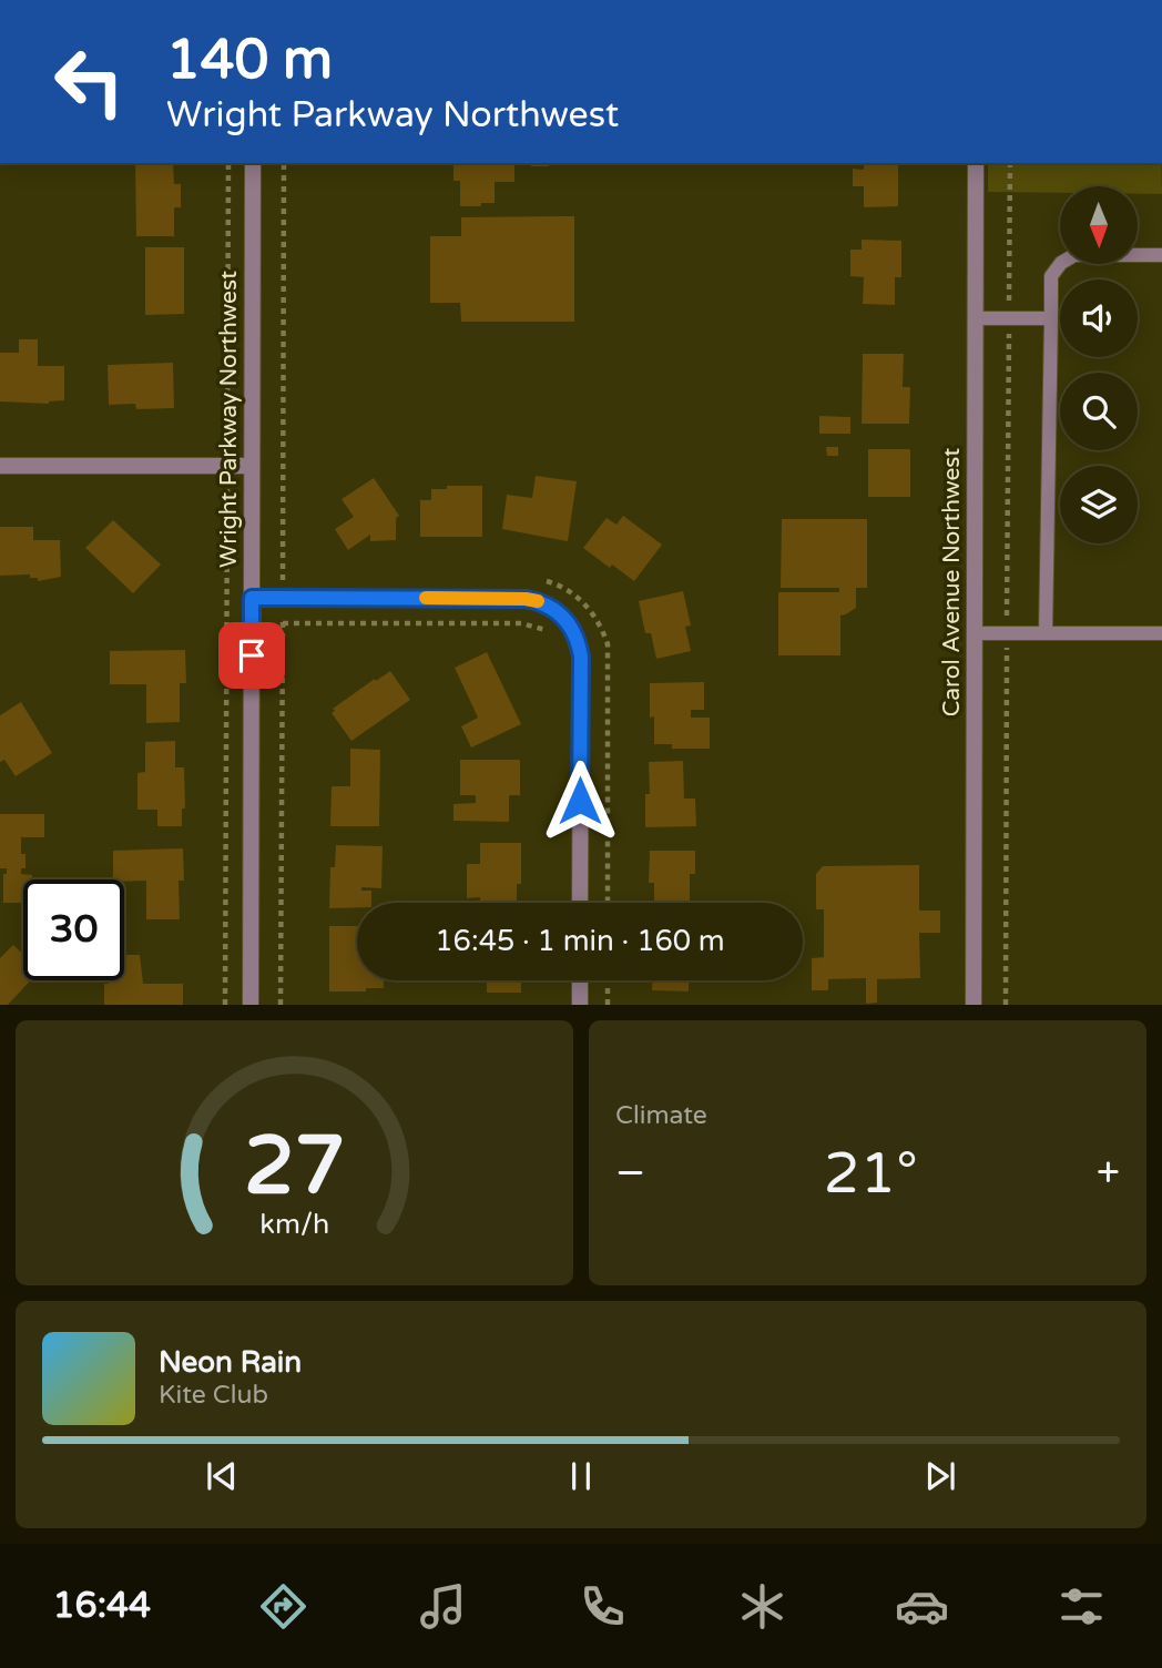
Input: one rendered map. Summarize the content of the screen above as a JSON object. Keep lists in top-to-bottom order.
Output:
{
  "streets": {
    "street": ["Wright Parkway Northwest", "Carol Avenue Northwest"]
  },
  "north": "bottom",
  "page": {
    "turn": ["140 m", "Wright Parkway Northwest"],
    "limit": "30",
    "trip": "16:45 · 1 min · 160 m",
    "tile": "Climate",
    "heat": ["−", "21°", "+"],
    "song": ["Neon Rain", "Kite Club"],
    "tabs": "16:44",
    "gauge": ["27", "km/h"]
  }
}
